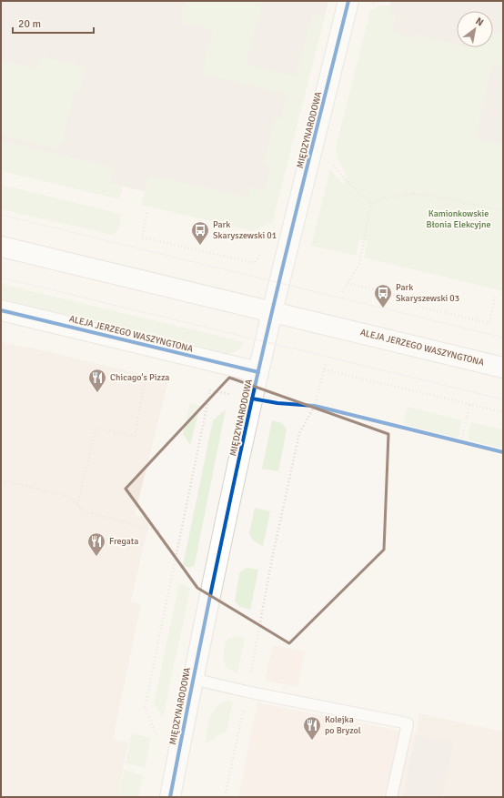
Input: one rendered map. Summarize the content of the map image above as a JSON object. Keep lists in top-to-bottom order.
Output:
{
  "streets": {
    "street": ["MIĘDZYNARODOWA", "ALEJA JERZEGO WASZYNGTONA"]
  },
  "crossings": [
    ["MIĘDZYNARODOWA", "ALEJA JERZEGO WASZYNGTONA"]
  ],
  "parks": ["Kamionkowskie Błonia Elekcyjne"],
  "places": {
    "bus stop": ["Park Skaryszewski 01", "Park Skaryszewski 03"],
    "restaurant": ["Chicago's Pizza", "Fregata", "Kolejka po Bryzol"]
  },
  "scale_bar": "20 m",
  "north": "top right"
}
